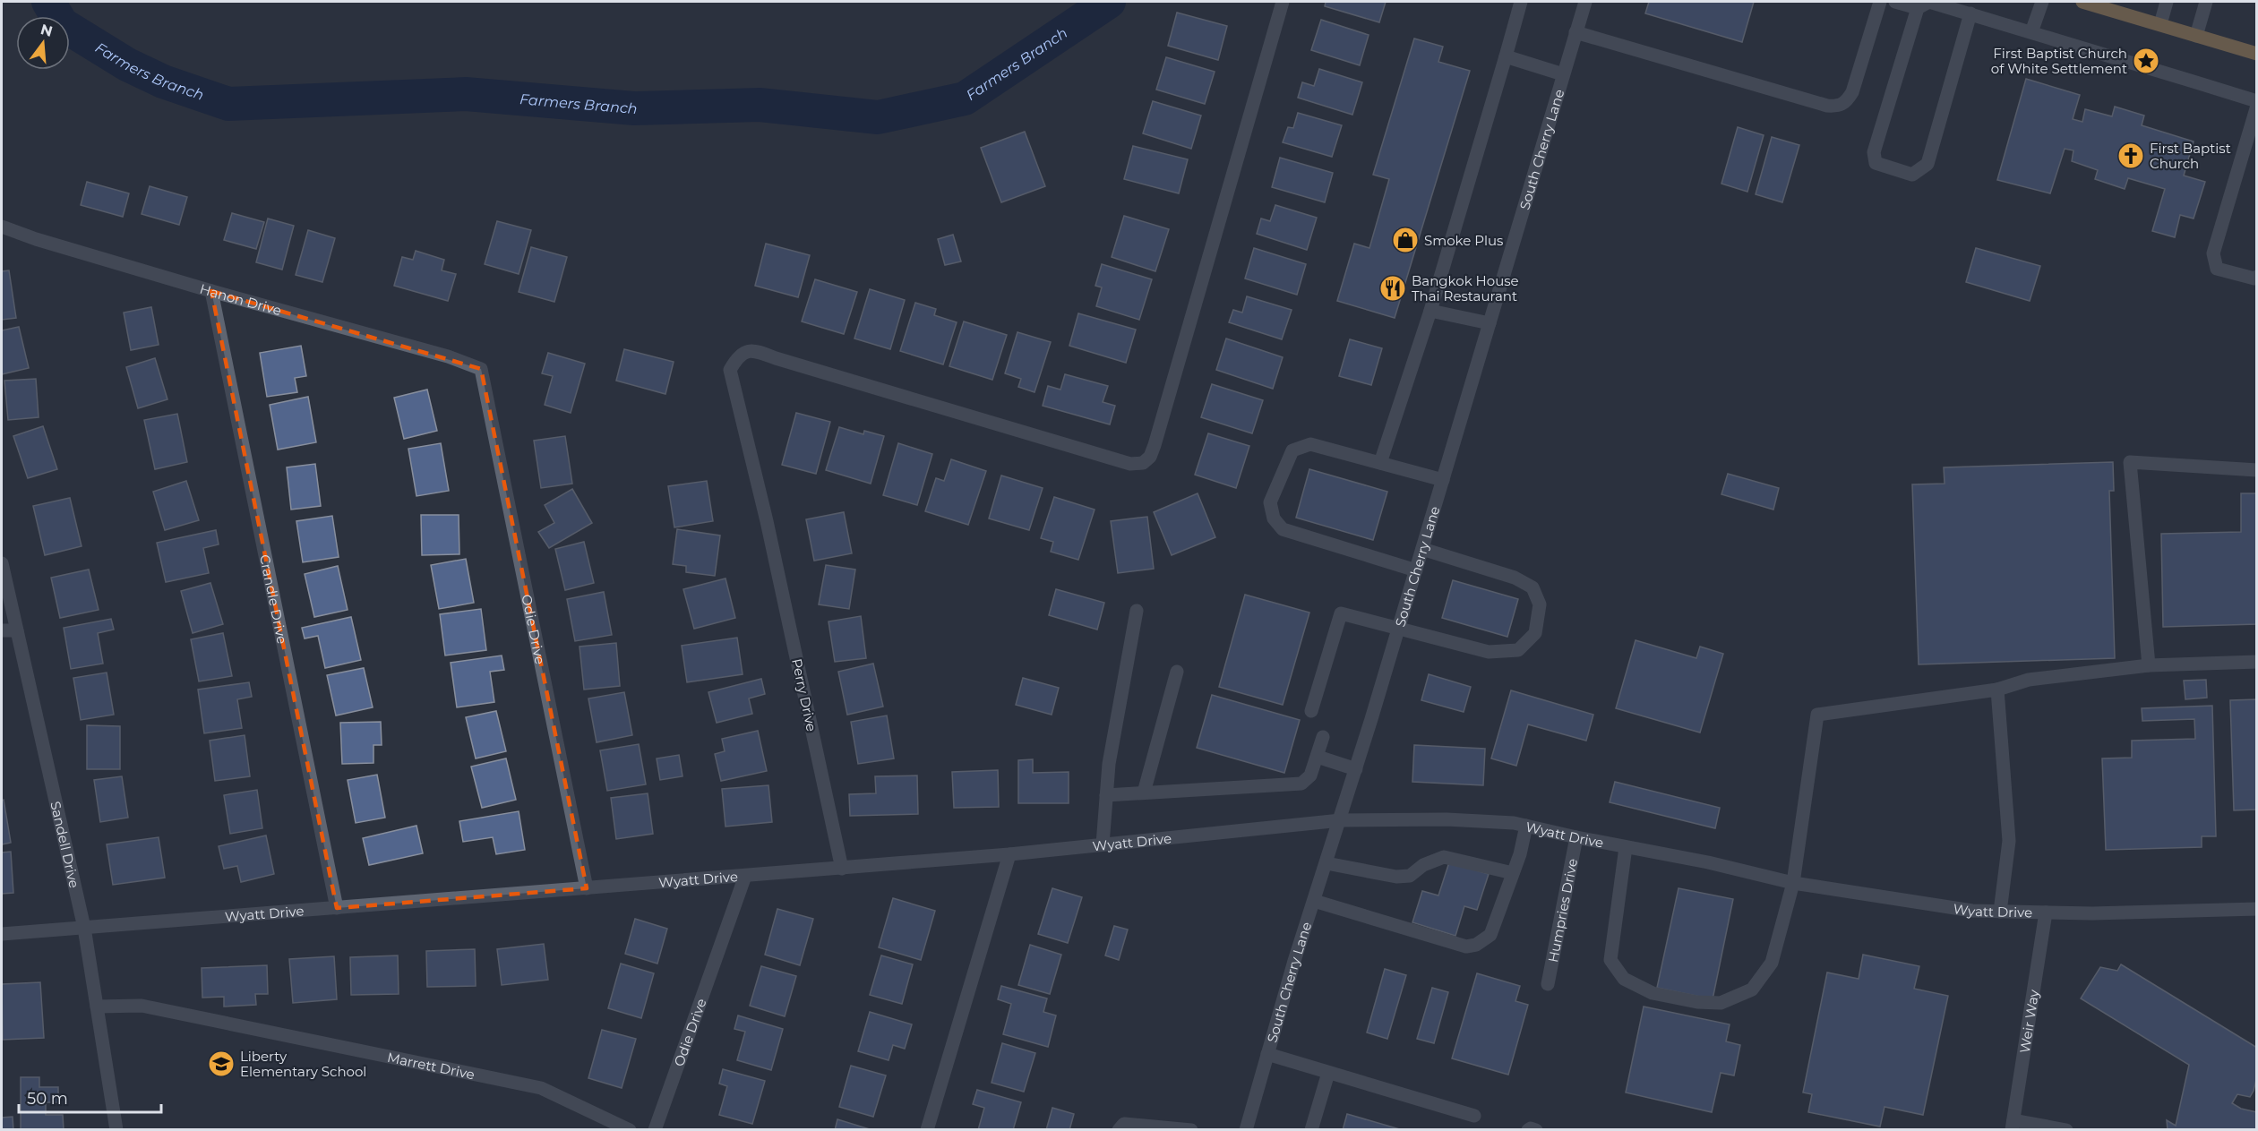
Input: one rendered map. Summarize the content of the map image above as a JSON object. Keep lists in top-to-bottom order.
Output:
{
  "streets": {
    "street": [
      "South Cherry Lane",
      "Hanon Drive",
      "Crandle Drive",
      "Odie Drive",
      "Perry Drive",
      "Wyatt Drive",
      "Sandell Drive",
      "Humpries Drive",
      "Weir Way",
      "Marrett Drive"
    ]
  },
  "crossings": [
    ["South Cherry Lane", "Wyatt Drive"],
    ["Hanon Drive", "Crandle Drive"],
    ["Hanon Drive", "Odie Drive"],
    ["Crandle Drive", "Wyatt Drive"],
    ["Odie Drive", "Wyatt Drive"],
    ["Perry Drive", "Wyatt Drive"],
    ["Wyatt Drive", "Sandell Drive"],
    ["Wyatt Drive", "Humpries Drive"],
    ["Wyatt Drive", "Weir Way"],
    ["Sandell Drive", "Marrett Drive"]
  ],
  "water": ["Farmers Branch"],
  "places": {
    "place": ["First Baptist Church of White Settlement"],
    "church": ["First Baptist Church"],
    "shop": ["Smoke Plus"],
    "restaurant": ["Bangkok House Thai Restaurant"],
    "school or university": ["Liberty Elementary School"]
  },
  "scale_bar": "50 m",
  "north": "top"
}
